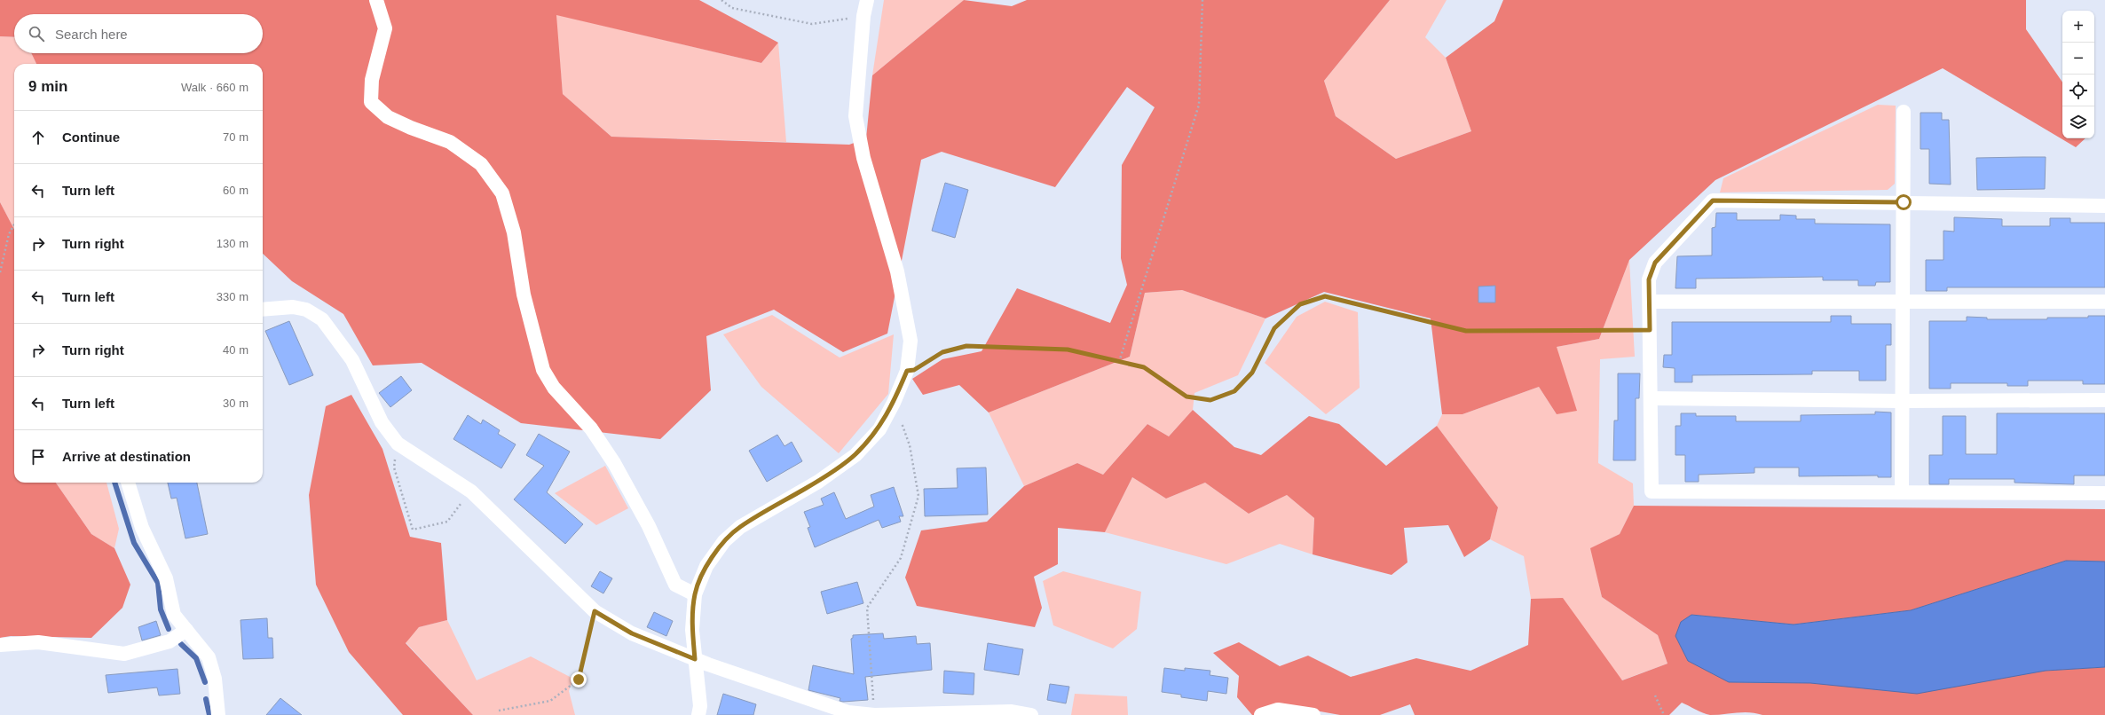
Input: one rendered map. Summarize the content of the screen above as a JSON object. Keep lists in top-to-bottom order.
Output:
{
  "page": {
    "map_buttons": ["+", "−"],
    "search": "Search here",
    "heading": ["9 min", "Walk · 660 m"],
    "list": [
      ["Continue", "70 m"],
      ["Turn left", "60 m"],
      ["Turn right", "130 m"],
      ["Turn left", "330 m"],
      ["Turn right", "40 m"],
      ["Turn left", "30 m"],
      "Arrive at destination"
    ]
  }
}
